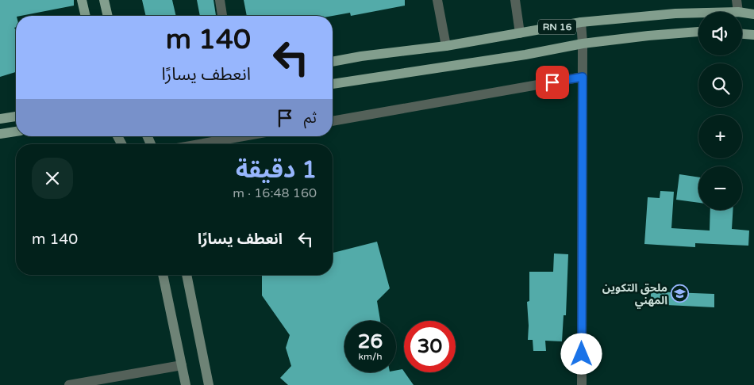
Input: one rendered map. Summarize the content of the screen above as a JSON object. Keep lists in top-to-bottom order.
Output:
{
  "streets": {
    "main road": ["RN 16"]
  },
  "places": {
    "school or university": ["ملحق التكوين المهني"]
  },
  "page": {
    "map_buttons": ["+", "−"],
    "turn": ["140 m", "انعطف يسارًا"],
    "then": "ثم",
    "heading": ["1 دقيقة", "160 m · 16:48"],
    "list": [
      {
        "name": "انعطف يسارًا",
        "value": "140 m"
      }
    ],
    "speed": "26 km/h",
    "limit": "30"
  }
}
